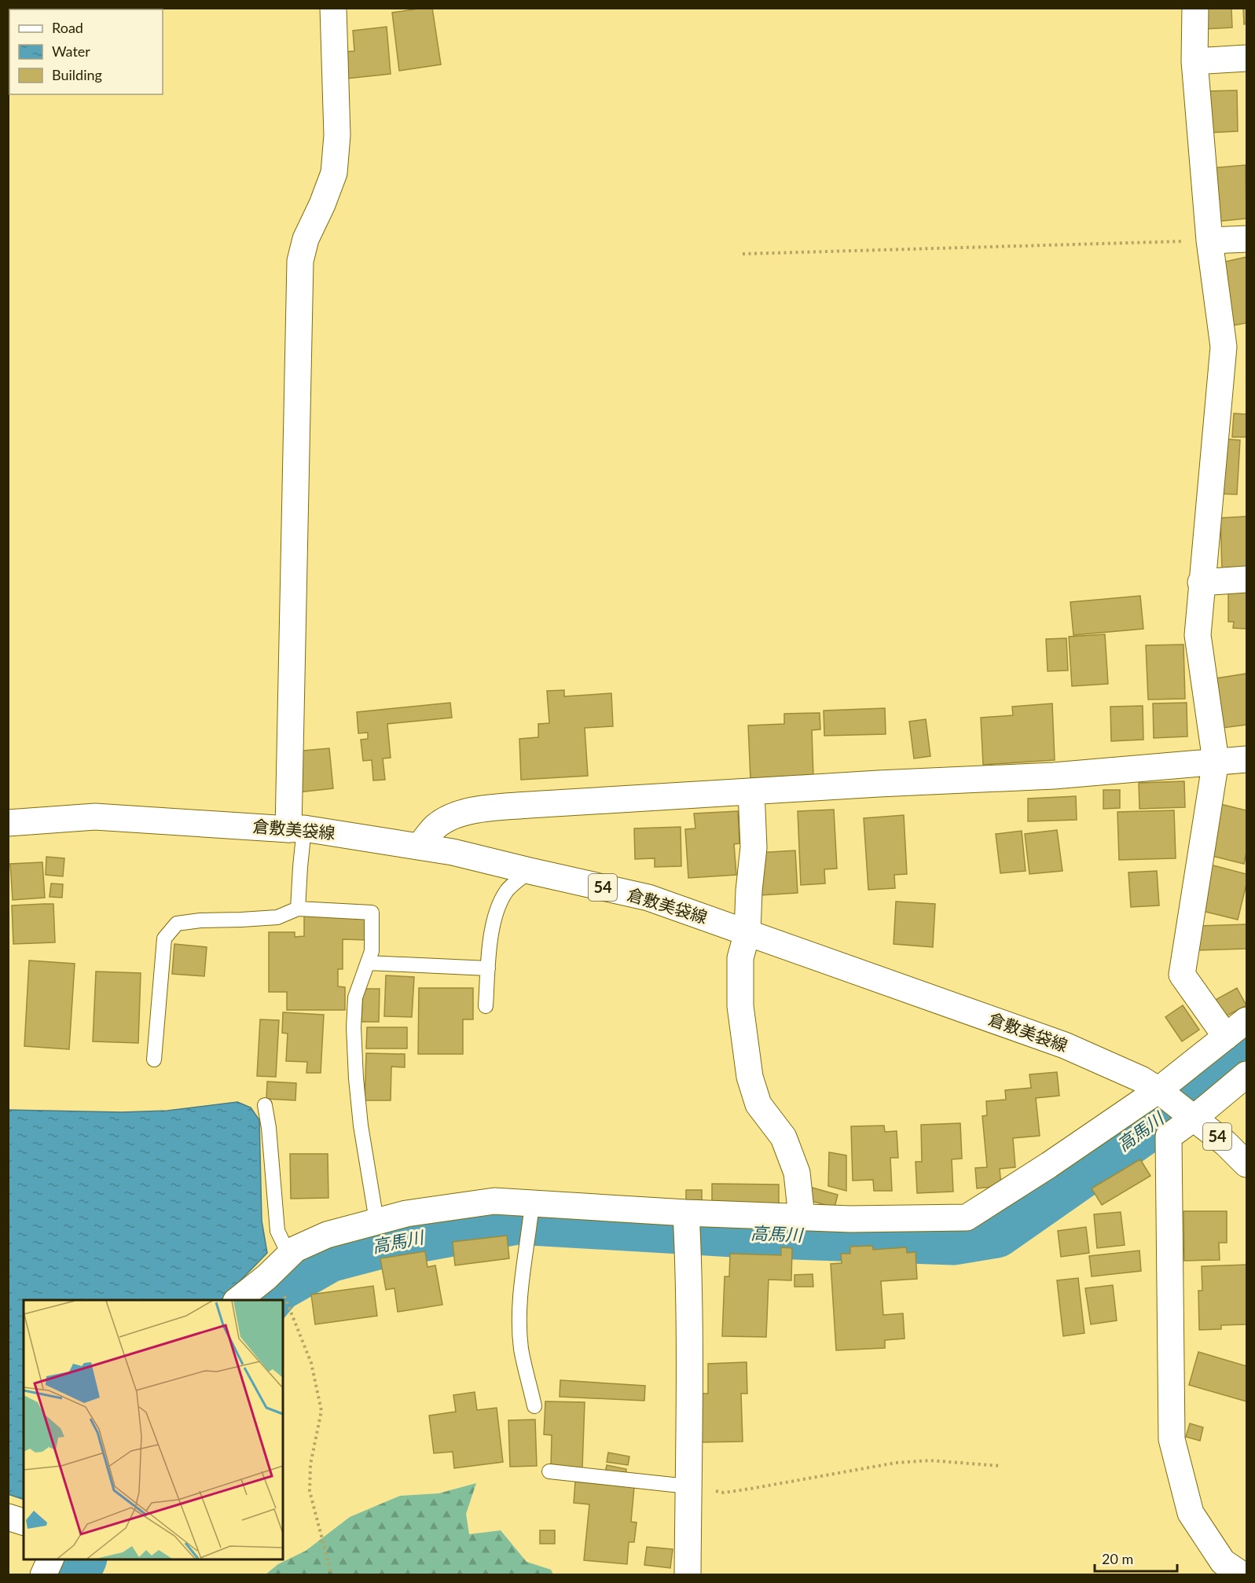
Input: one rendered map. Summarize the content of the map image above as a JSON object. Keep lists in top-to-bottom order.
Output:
{
  "streets": {
    "street": ["倉敷美袋線", "54"]
  },
  "water": ["高馬川"],
  "legend": ["Road", "Water", "Building"],
  "scale_bar": "20 m"
}
